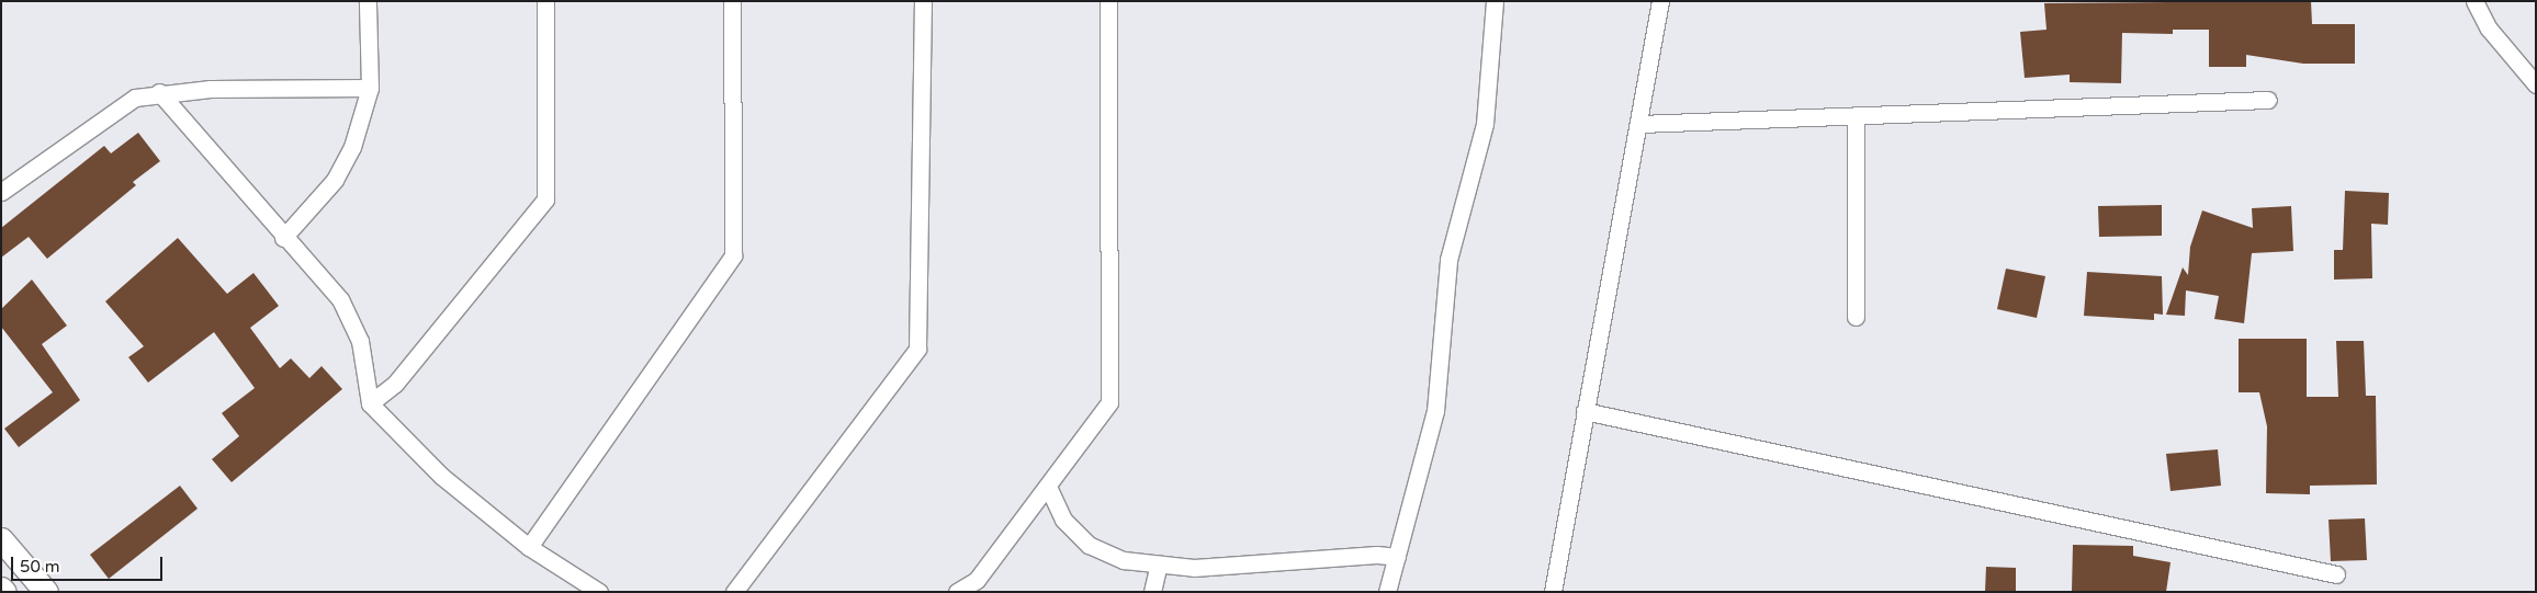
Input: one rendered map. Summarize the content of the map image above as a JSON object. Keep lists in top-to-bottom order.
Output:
{
  "scale_bar": "50 m"
}
